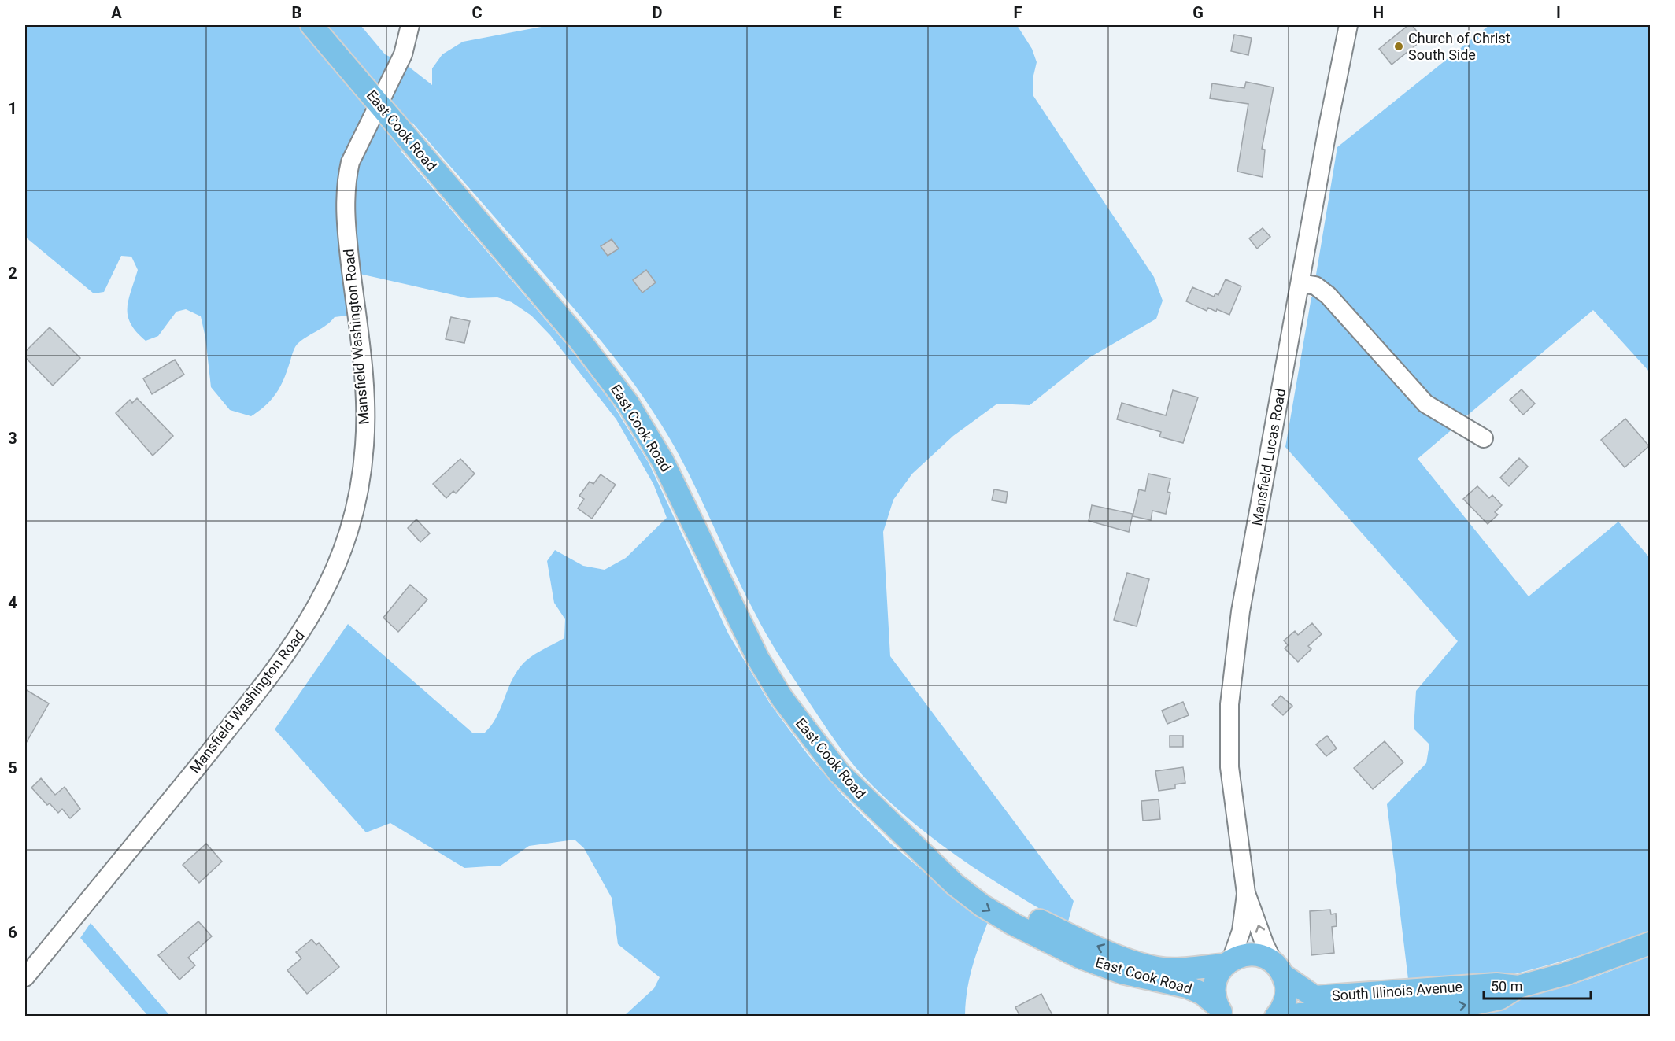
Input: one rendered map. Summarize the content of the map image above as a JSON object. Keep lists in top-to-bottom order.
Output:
{
  "streets": {
    "main road": ["East Cook Road", "South Illinois Avenue"],
    "street": ["Mansfield Washington Road", "Mansfield Lucas Road"]
  },
  "crossings": [
    ["East Cook Road", "Mansfield Washington Road"],
    ["East Cook Road", "Mansfield Lucas Road"],
    ["East Cook Road", "South Illinois Avenue"],
    ["Mansfield Lucas Road", "South Illinois Avenue"]
  ],
  "places": ["Church of Christ South Side"],
  "scale_bar": "50 m",
  "grid": {
    "columns": [
      "A",
      "B",
      "C",
      "D",
      "E",
      "F",
      "G",
      "H",
      "I"
    ],
    "rows": [
      "1",
      "2",
      "3",
      "4",
      "5",
      "6"
    ]
  }
}
